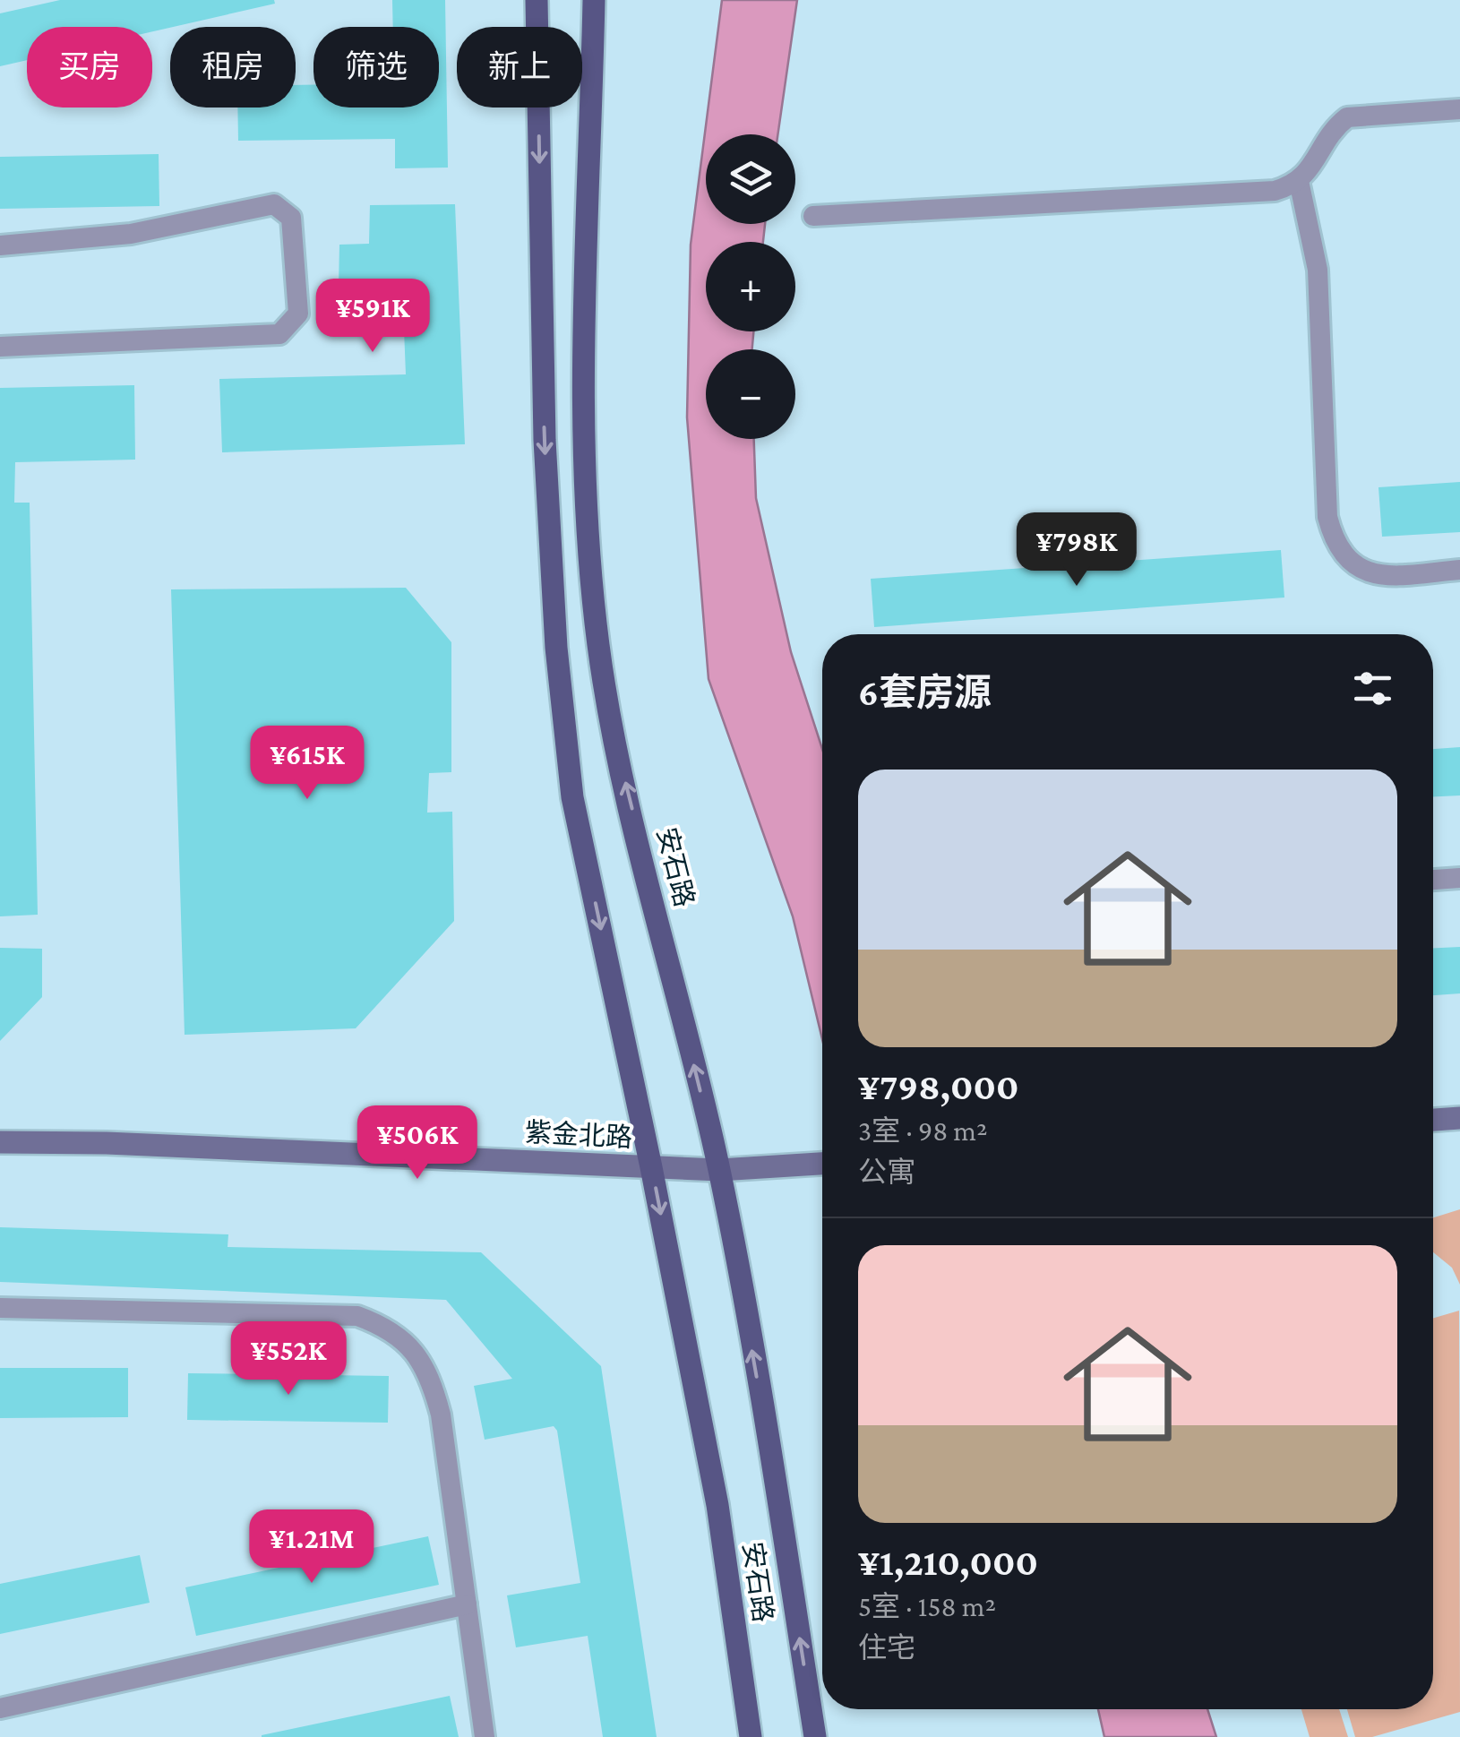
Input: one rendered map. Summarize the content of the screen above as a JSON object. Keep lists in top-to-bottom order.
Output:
{
  "streets": {
    "main road": ["安石路"],
    "street": ["紫金北路"]
  },
  "crossings": [
    ["安石路", "紫金北路"]
  ],
  "page": {
    "chip": [
      "买房",
      "租房",
      "筛选",
      "新上"
    ],
    "map_buttons": ["+", "−"],
    "price": [
      "¥591K",
      "¥798K",
      "¥615K",
      "¥506K",
      "¥552K",
      "¥1.21M"
    ],
    "heading": "6套房源",
    "list": [
      {
        "name": "¥798,000",
        "note": "3室 · 98 m² · 公寓"
      },
      {
        "name": "¥1,210,000",
        "note": "5室 · 158 m² · 住宅"
      }
    ]
  }
}
